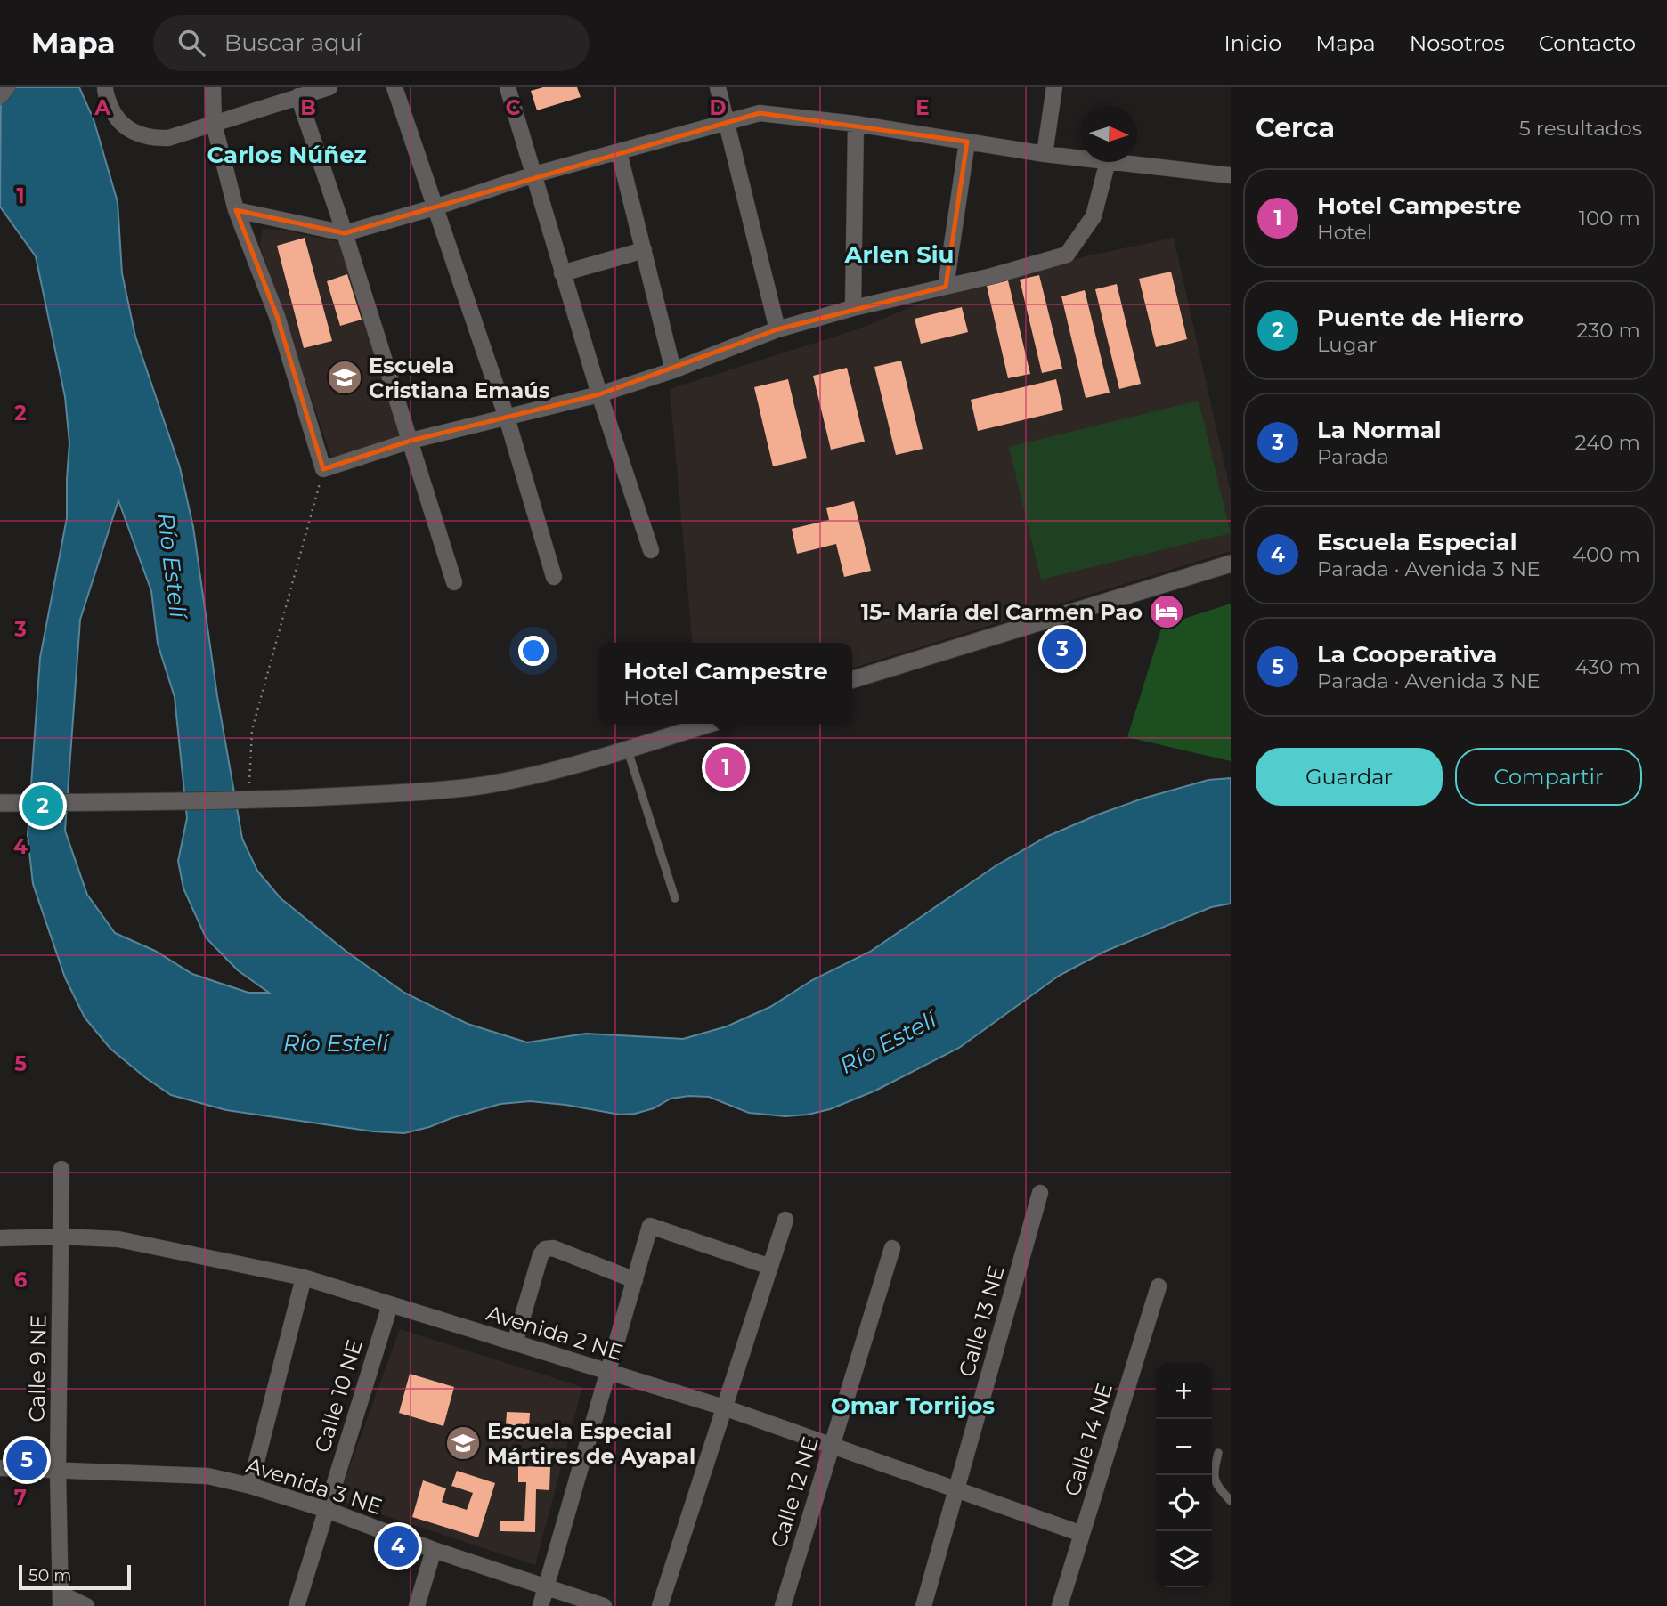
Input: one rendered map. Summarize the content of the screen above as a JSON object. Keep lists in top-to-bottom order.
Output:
{
  "streets": {
    "street": [
      "Calle 13 NE",
      "Avenida 2 NE",
      "Calle 9 NE",
      "Calle 10 NE",
      "Calle 14 NE",
      "Avenida 3 NE",
      "Calle 12 NE"
    ]
  },
  "crossings": [
    ["Calle 13 NE", "Avenida 2 NE"],
    ["Avenida 2 NE", "Calle 9 NE"],
    ["Avenida 2 NE", "Calle 10 NE"],
    ["Avenida 2 NE", "Calle 14 NE"],
    ["Avenida 2 NE", "Calle 12 NE"],
    ["Calle 9 NE", "Avenida 3 NE"],
    ["Calle 10 NE", "Avenida 3 NE"]
  ],
  "districts": ["Carlos Núñez", "Arlen Siu", "Omar Torrijos"],
  "water": ["Río Estelí"],
  "places": {
    "school or university": ["Escuela Cristiana Emaús", "Escuela Especial Mártires de Ayapal"],
    "hotel": ["15- María del Carmen Pao"]
  },
  "scale_bar": "50 m",
  "north": "right",
  "page": {
    "header": "Mapa",
    "search": "Buscar aquí",
    "nav": [
      "Inicio",
      "Mapa",
      "Nosotros",
      "Contacto"
    ],
    "heading": ["Cerca", "5 resultados"],
    "list": [
      {
        "mark": "1",
        "name": "Hotel Campestre",
        "note": "Hotel",
        "value": "100 m"
      },
      {
        "mark": "2",
        "name": "Puente de Hierro",
        "note": "Lugar",
        "value": "230 m"
      },
      {
        "mark": "3",
        "name": "La Normal",
        "note": "Parada",
        "value": "240 m"
      },
      {
        "mark": "4",
        "name": "Escuela Especial",
        "note": "Parada · Avenida 3 NE",
        "value": "400 m"
      },
      {
        "mark": "5",
        "name": "La Cooperativa",
        "note": "Parada · Avenida 3 NE",
        "value": "430 m"
      }
    ],
    "pins": [
      "3",
      "1",
      "2",
      "5",
      "4"
    ],
    "popup": ["Hotel Campestre", "Hotel"],
    "buttons": ["Guardar", "Compartir"],
    "map_buttons": ["+", "−"],
    "scale": "50 m"
  },
  "grid": {
    "columns": [
      "A",
      "B",
      "C",
      "D",
      "E"
    ],
    "rows": [
      "1",
      "2",
      "3",
      "4",
      "5",
      "6",
      "7"
    ]
  }
}
